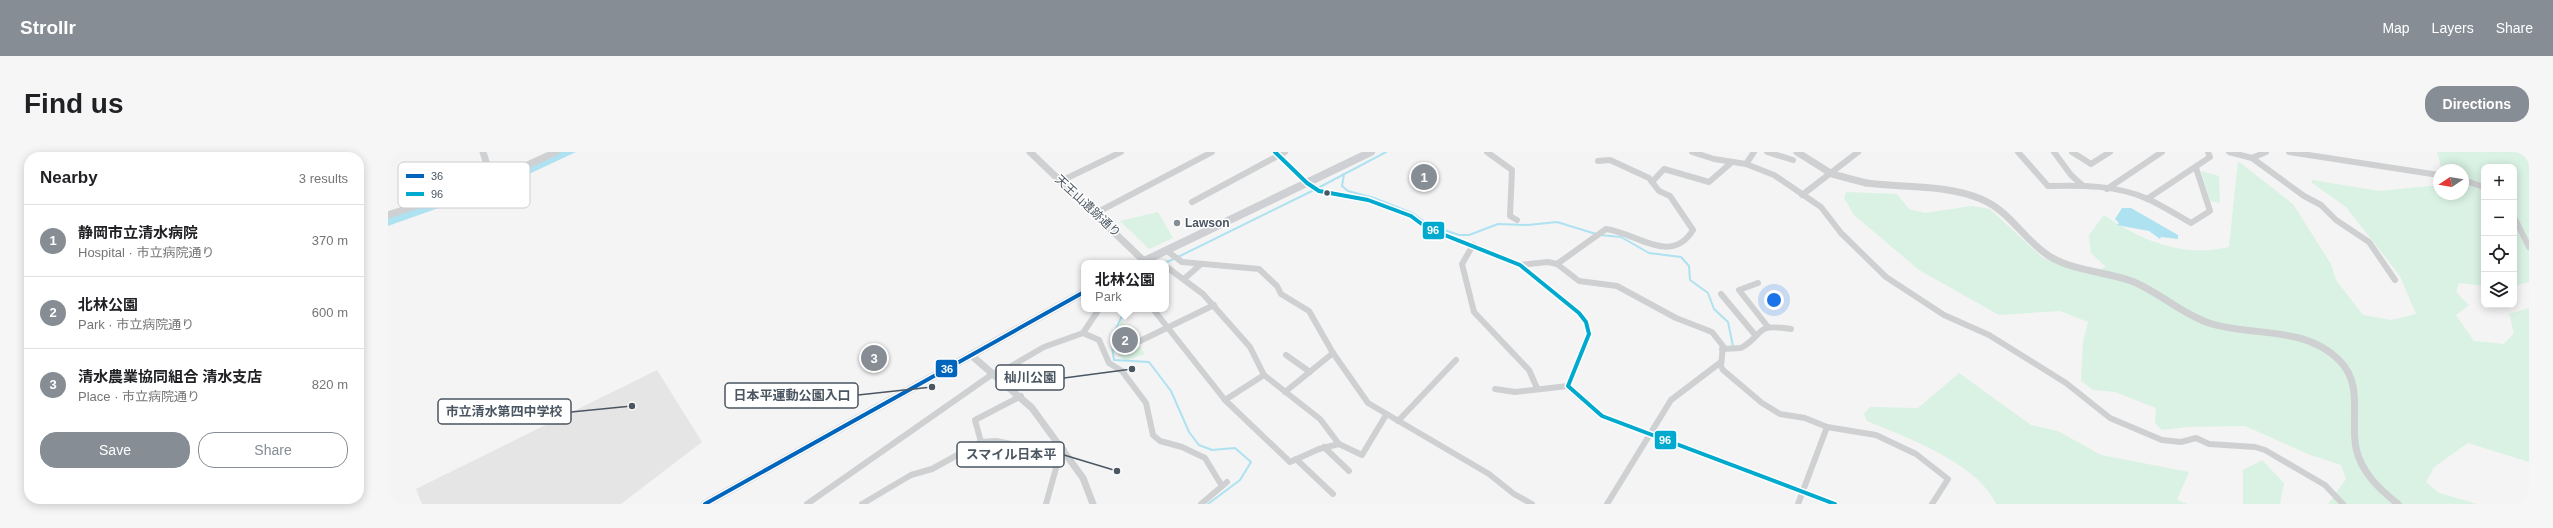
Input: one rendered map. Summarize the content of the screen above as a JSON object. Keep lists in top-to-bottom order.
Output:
{
  "streets": {
    "street": ["天王山遺跡通り"]
  },
  "places": [
    "Lawson",
    "杣川公園",
    "日本平運動公園入口",
    "市立清水第四中学校",
    "スマイル日本平"
  ],
  "lines": ["transit line 96", "transit line 36"],
  "legend": ["36", "96"],
  "north": "left",
  "page": {
    "header": "Strollr",
    "nav": ["Map", "Layers", "Share"],
    "buttons": [
      "Directions",
      ["Save", "Share"]
    ],
    "title": "Find us",
    "heading": ["Nearby", "3 results"],
    "pins": ["1", "2", "3"],
    "map_buttons": ["+", "−"],
    "list": [
      {
        "mark": "1",
        "name": "静岡市立清水病院",
        "note": "Hospital · 市立病院通り",
        "value": "370 m"
      },
      {
        "mark": "2",
        "name": "北林公園",
        "note": "Park · 市立病院通り",
        "value": "600 m"
      },
      {
        "mark": "3",
        "name": "清水農業協同組合 清水支店",
        "note": "Place · 市立病院通り",
        "value": "820 m"
      }
    ],
    "popup": ["北林公園", "Park"]
  }
}
